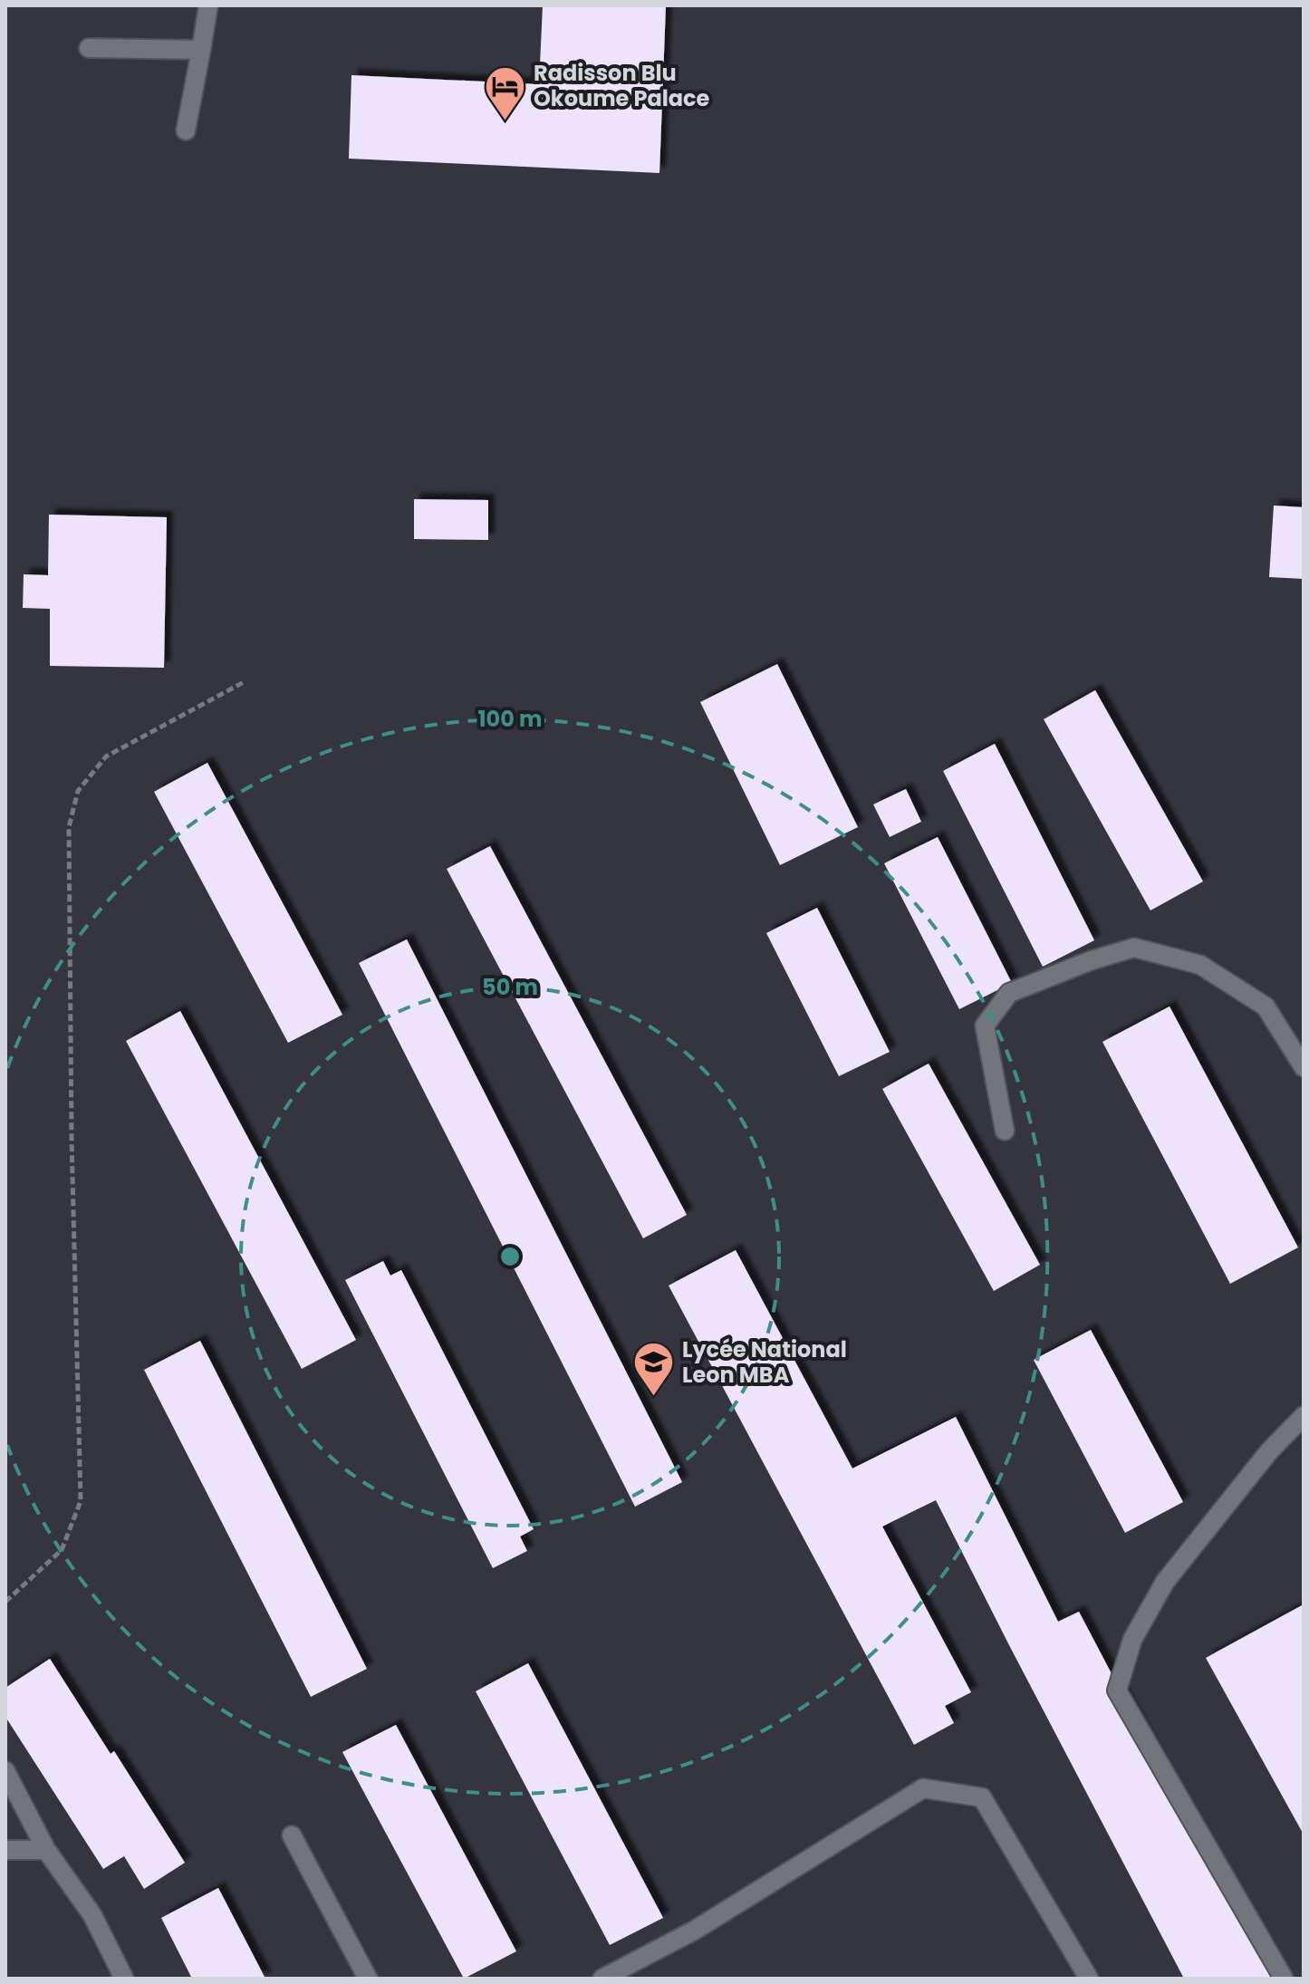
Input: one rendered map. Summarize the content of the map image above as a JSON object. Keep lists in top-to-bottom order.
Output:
{
  "places": {
    "hotel": ["Radisson Blu Okoume Palace"],
    "school or university": ["Lycée National Leon MBA"]
  },
  "rings": ["100 m", "50 m"]
}
